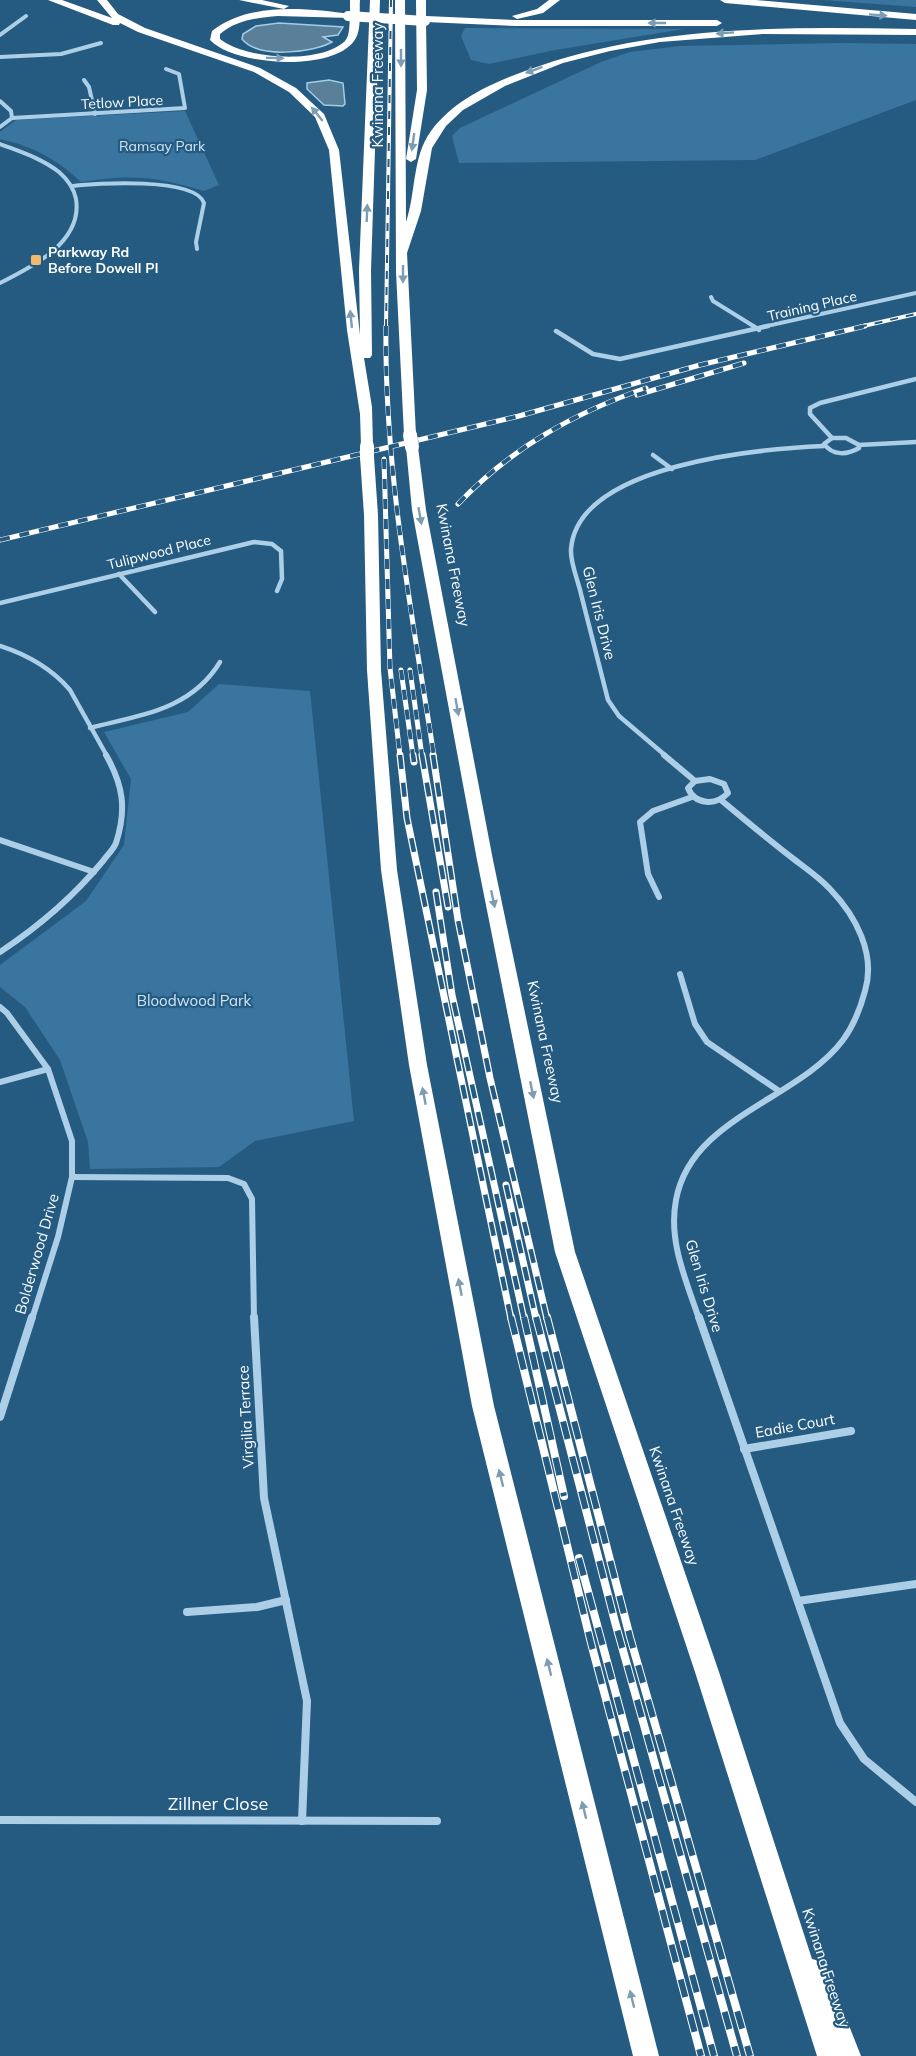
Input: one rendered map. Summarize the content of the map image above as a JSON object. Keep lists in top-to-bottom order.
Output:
{
  "streets": {
    "highway": ["Kwinana Freeway"],
    "street": [
      "Tetlow Place",
      "Training Place",
      "Tulipwood Place",
      "Glen Iris Drive",
      "Bolderwood Drive",
      "Virgilia Terrace",
      "Eadie Court",
      "Zillner Close"
    ]
  },
  "crossings": [
    ["Glen Iris Drive", "Eadie Court"],
    ["Bolderwood Drive", "Virgilia Terrace"],
    ["Virgilia Terrace", "Zillner Close"]
  ],
  "parks": ["Ramsay Park", "Bloodwood Park"],
  "places": {
    "transit": ["Parkway Rd Before Dowell Pl"]
  }
}
